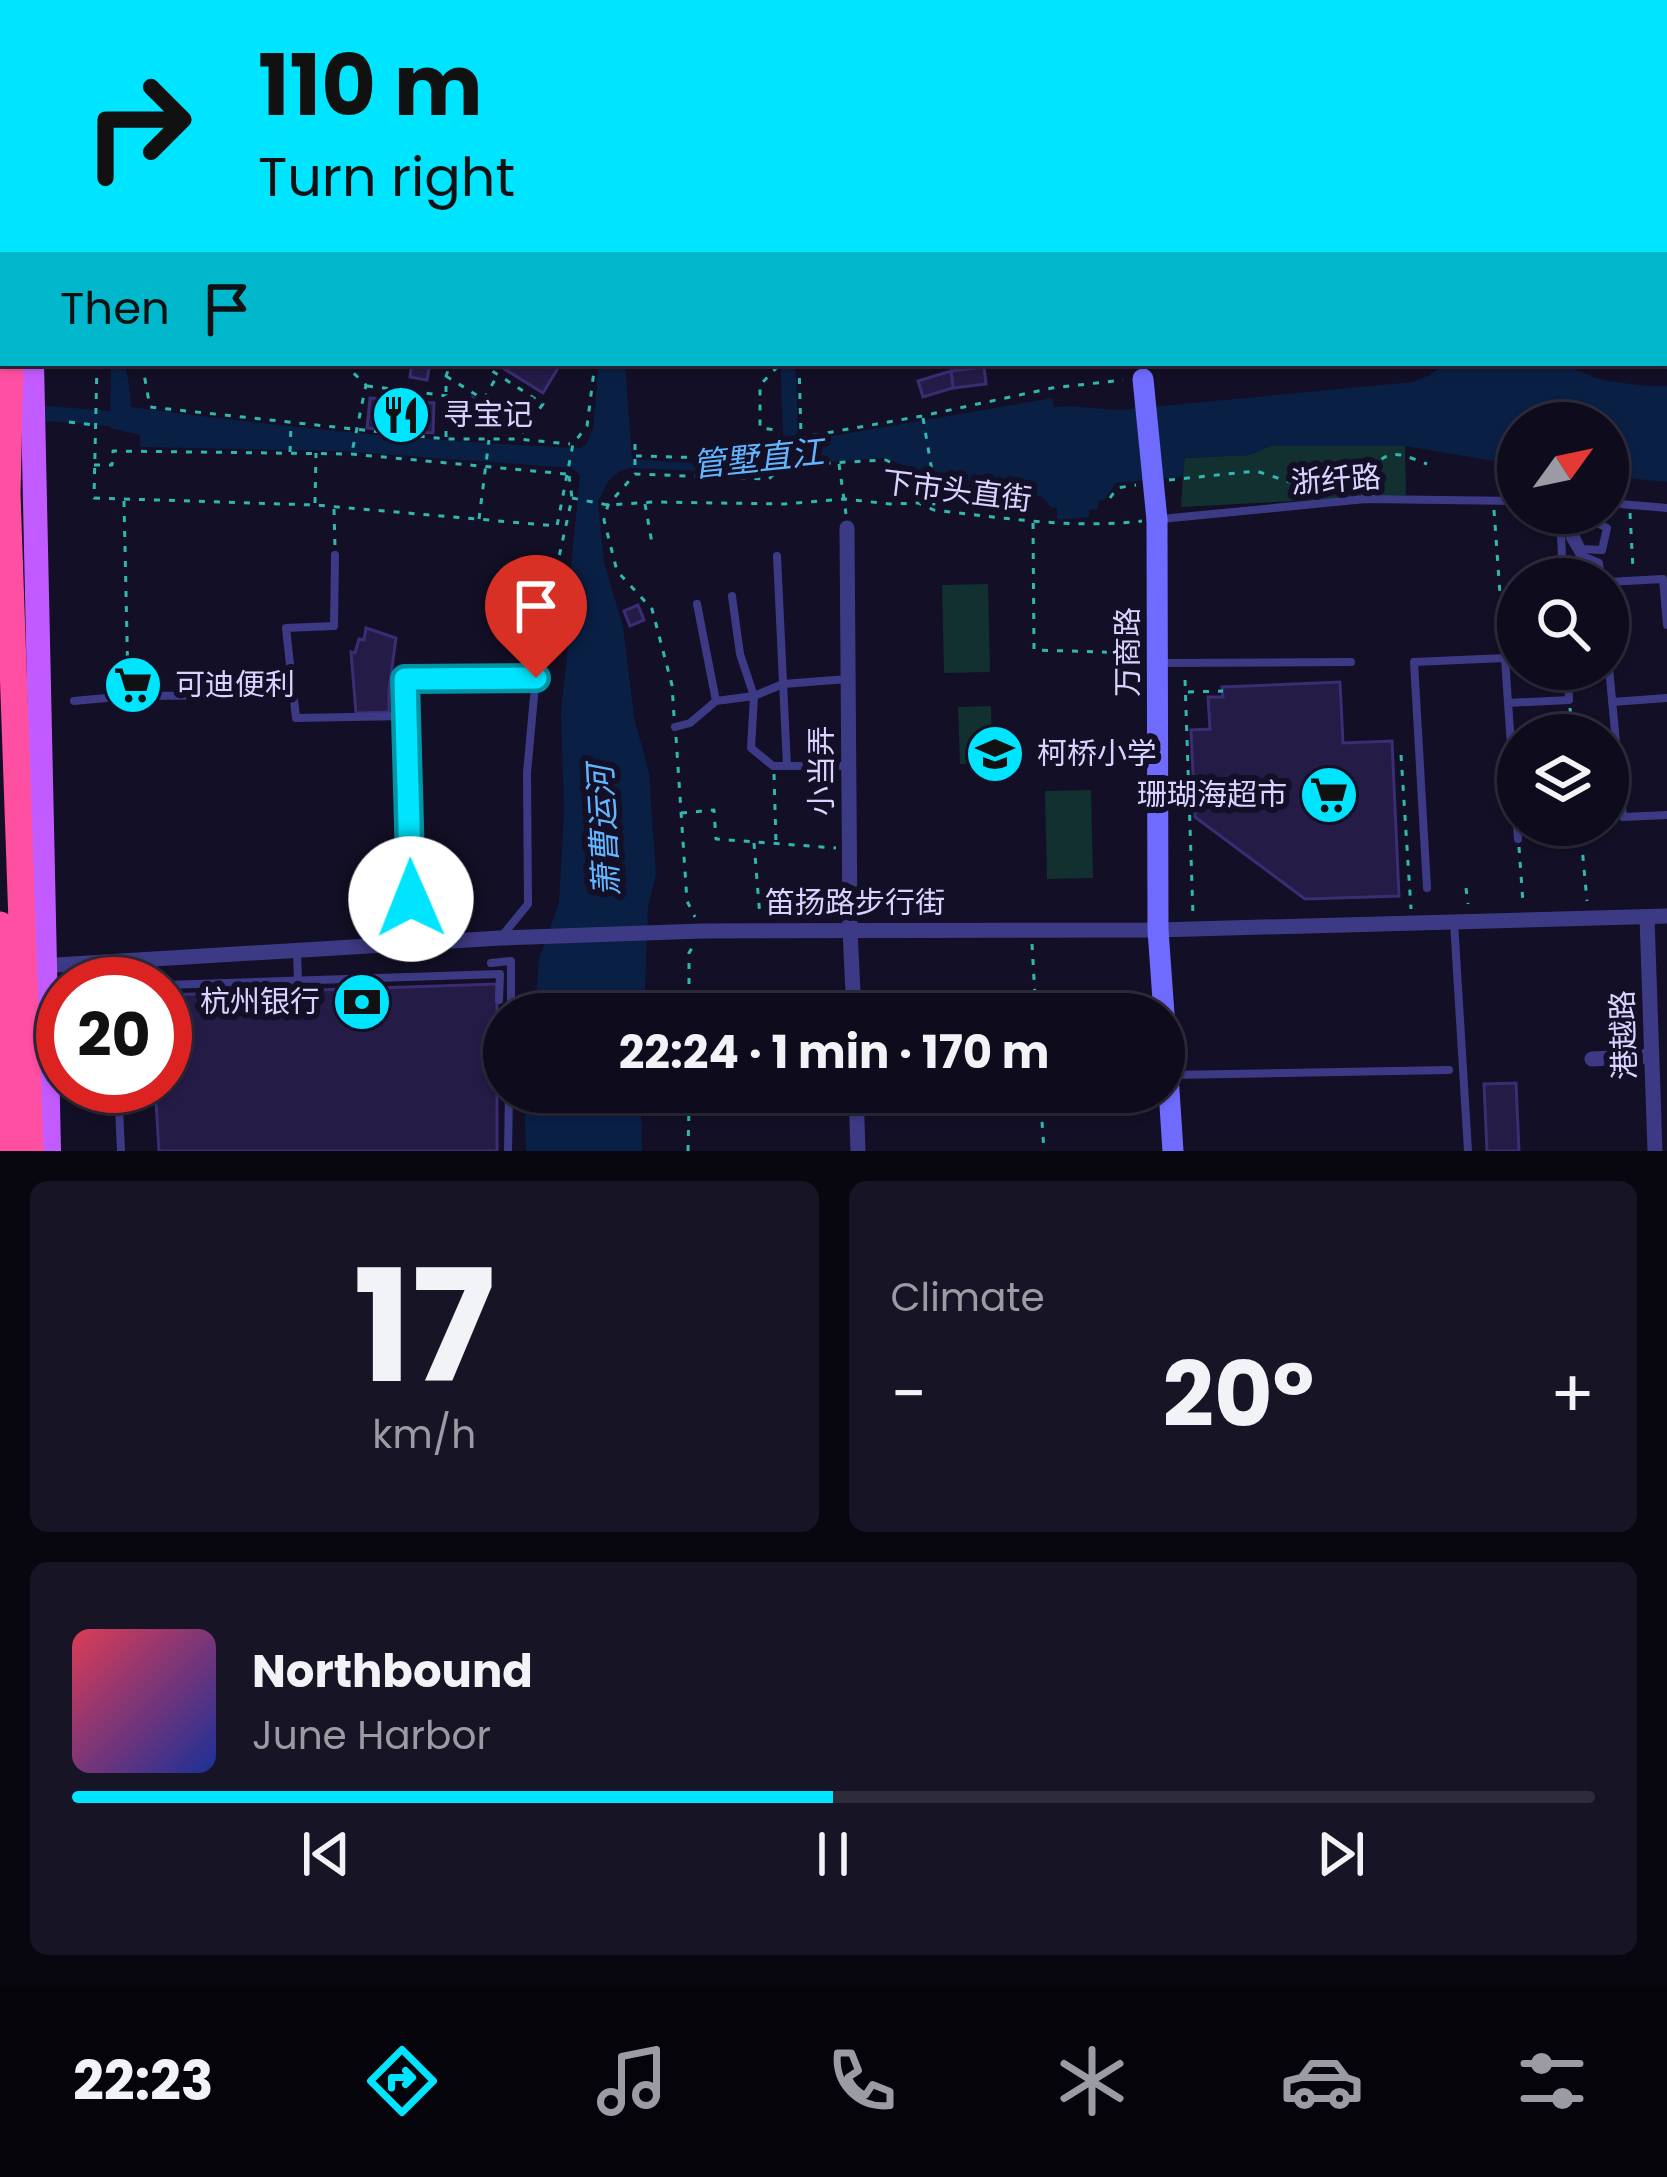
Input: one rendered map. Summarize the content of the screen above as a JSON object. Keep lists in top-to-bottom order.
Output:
{
  "streets": {
    "street": [
      "万商路",
      "小当弄",
      "笛扬路步行街",
      "港越路"
    ],
    "lane": ["浙纤路"],
    "path": ["下市头直街"]
  },
  "crossings": [
    ["浙纤路", "下市头直街"],
    ["浙纤路", "万商路"],
    ["下市头直街", "万商路"],
    ["万商路", "笛扬路步行街"],
    ["小当弄", "笛扬路步行街"],
    ["笛扬路步行街", "港越路"]
  ],
  "water": ["管墅直江", "萧曹运河"],
  "places": {
    "restaurant": ["寻宝记"],
    "supermarket": ["可迪便利", "珊瑚海超市"],
    "school or university": ["柯桥小学"],
    "bank": ["杭州银行"]
  },
  "north": "top right",
  "page": {
    "turn": ["110 m", "Turn right"],
    "then": "Then",
    "limit": "20",
    "trip": "22:24 · 1 min · 170 m",
    "tile": [
      ["17", "km/h"],
      "Climate"
    ],
    "heat": ["−", "20°", "+"],
    "song": ["Northbound", "June Harbor"],
    "tabs": "22:23"
  }
}
